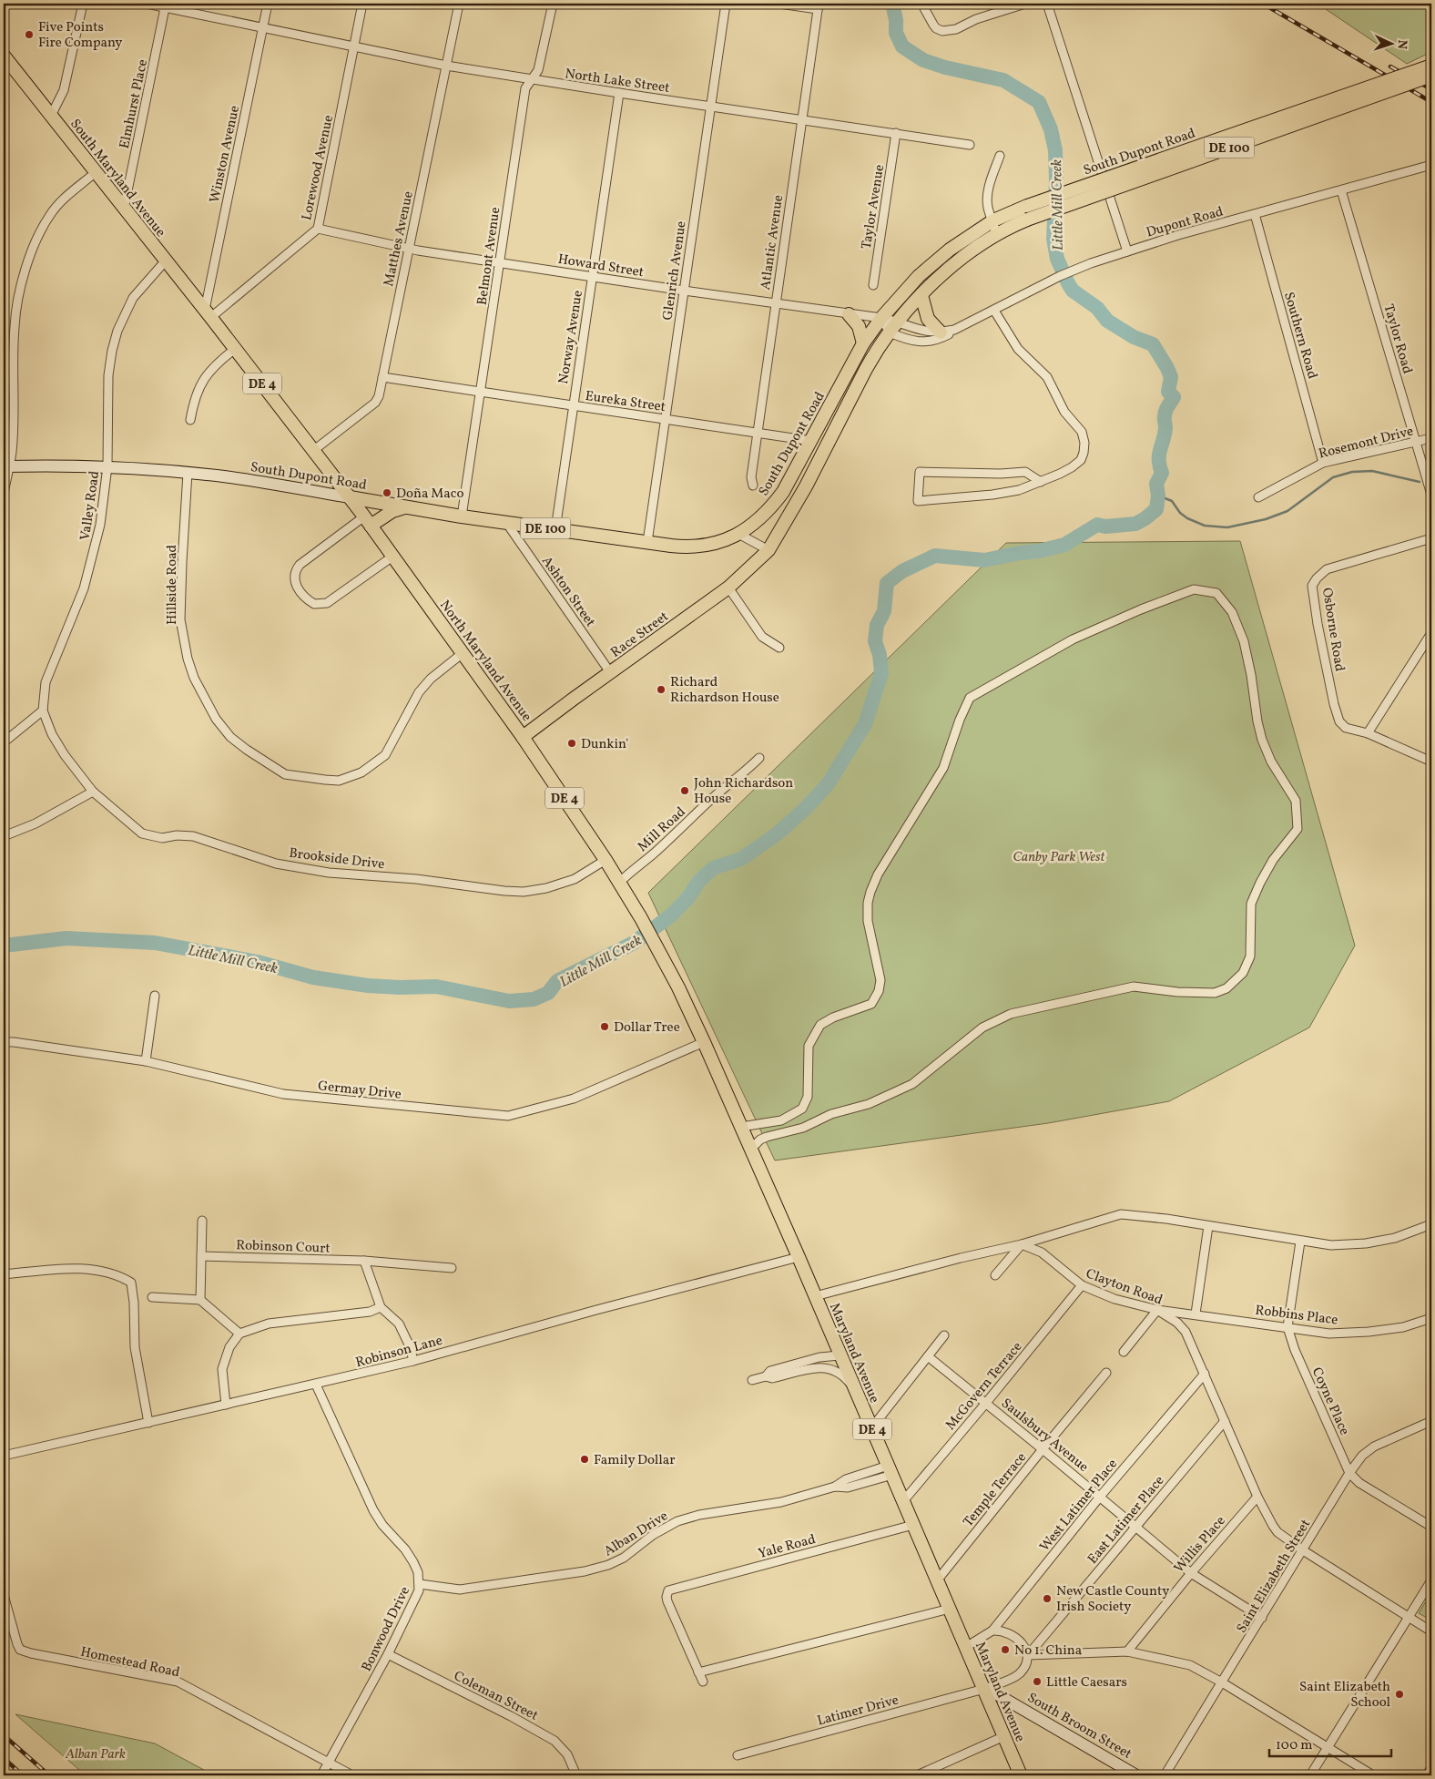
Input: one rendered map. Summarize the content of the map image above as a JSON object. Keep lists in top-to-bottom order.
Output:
{
  "streets": {
    "main road": [
      "DE 100",
      "South Dupont Road",
      "South Maryland Avenue",
      "DE 4",
      "Race Street",
      "North Maryland Avenue",
      "Maryland Avenue"
    ],
    "street": [
      "North Lake Street",
      "Elmhurst Place",
      "Winston Avenue",
      "Lorewood Avenue",
      "Taylor Avenue",
      "Dupont Road",
      "Matthes Avenue",
      "Atlantic Avenue",
      "Belmont Avenue",
      "Howard Street",
      "Glenrich Avenue",
      "Southern Road",
      "Norway Avenue",
      "Taylor Road",
      "Eureka Street",
      "Rosemont Drive",
      "Valley Road",
      "Hillside Road",
      "Ashton Street",
      "Osborne Road",
      "Mill Road",
      "Brookside Drive",
      "Germay Drive",
      "Robinson Court",
      "Clayton Road",
      "Robbins Place",
      "Robinson Lane",
      "McGovern Terrace",
      "Coyne Place",
      "Saulsbury Avenue",
      "Temple Terrace",
      "West Latimer Place",
      "East Latimer Place",
      "Alban Drive",
      "Willis Place",
      "Yale Road",
      "Saint Elizabeth Street",
      "Bonwood Drive",
      "Homestead Road",
      "Coleman Street",
      "Latimer Drive",
      "South Broom Street"
    ]
  },
  "crossings": [
    ["North Lake Street", "Elmhurst Place"],
    ["North Lake Street", "Winston Avenue"],
    ["North Lake Street", "Lorewood Avenue"],
    ["North Lake Street", "Taylor Avenue"],
    ["North Lake Street", "Matthes Avenue"],
    ["North Lake Street", "Atlantic Avenue"],
    ["North Lake Street", "Belmont Avenue"],
    ["North Lake Street", "Glenrich Avenue"],
    ["North Lake Street", "Norway Avenue"],
    ["Elmhurst Place", "South Maryland Avenue"],
    ["South Dupont Road", "Dupont Road"],
    ["South Dupont Road", "Belmont Avenue"],
    ["South Dupont Road", "Howard Street"],
    ["South Dupont Road", "Glenrich Avenue"],
    ["South Dupont Road", "Norway Avenue"],
    ["South Dupont Road", "Eureka Street"],
    ["South Dupont Road", "Valley Road"],
    ["South Dupont Road", "Hillside Road"],
    ["South Dupont Road", "Ashton Street"],
    ["South Dupont Road", "Race Street"],
    ["South Dupont Road", "North Maryland Avenue"],
    ["Winston Avenue", "Lorewood Avenue"],
    ["Winston Avenue", "South Maryland Avenue"],
    ["Winston Avenue", "North Maryland Avenue"],
    ["Lorewood Avenue", "South Maryland Avenue"],
    ["Lorewood Avenue", "Howard Street"],
    ["Lorewood Avenue", "North Maryland Avenue"],
    ["South Maryland Avenue", "Valley Road"],
    ["South Maryland Avenue", "North Maryland Avenue"],
    ["Dupont Road", "Howard Street"],
    ["Dupont Road", "Southern Road"],
    ["Dupont Road", "Taylor Road"],
    ["Matthes Avenue", "Howard Street"],
    ["Matthes Avenue", "Eureka Street"],
    ["Matthes Avenue", "North Maryland Avenue"],
    ["Atlantic Avenue", "Howard Street"],
    ["Atlantic Avenue", "Eureka Street"],
    ["Belmont Avenue", "Howard Street"],
    ["Belmont Avenue", "Eureka Street"],
    ["Howard Street", "Glenrich Avenue"],
    ["Howard Street", "Norway Avenue"],
    ["Glenrich Avenue", "Eureka Street"],
    ["Southern Road", "Rosemont Drive"],
    ["Norway Avenue", "Eureka Street"],
    ["Taylor Road", "Rosemont Drive"],
    ["Valley Road", "Brookside Drive"],
    ["Hillside Road", "North Maryland Avenue"],
    ["Ashton Street", "Race Street"],
    ["Race Street", "North Maryland Avenue"],
    ["North Maryland Avenue", "Mill Road"],
    ["North Maryland Avenue", "Brookside Drive"],
    ["North Maryland Avenue", "Germay Drive"],
    ["North Maryland Avenue", "Maryland Avenue"],
    ["Germay Drive", "Maryland Avenue"],
    ["Clayton Road", "Robbins Place"],
    ["Clayton Road", "McGovern Terrace"],
    ["Clayton Road", "West Latimer Place"],
    ["Clayton Road", "East Latimer Place"],
    ["Clayton Road", "Willis Place"],
    ["Clayton Road", "Saint Elizabeth Street"],
    ["Robbins Place", "Coyne Place"],
    ["Robinson Lane", "Maryland Avenue"],
    ["Robinson Lane", "Bonwood Drive"],
    ["Maryland Avenue", "McGovern Terrace"],
    ["Maryland Avenue", "Temple Terrace"],
    ["Maryland Avenue", "West Latimer Place"],
    ["Maryland Avenue", "East Latimer Place"],
    ["Maryland Avenue", "Alban Drive"],
    ["Maryland Avenue", "Yale Road"],
    ["Maryland Avenue", "Latimer Drive"],
    ["Maryland Avenue", "South Broom Street"],
    ["McGovern Terrace", "Saulsbury Avenue"],
    ["Coyne Place", "Saint Elizabeth Street"],
    ["Saulsbury Avenue", "Temple Terrace"],
    ["Saulsbury Avenue", "West Latimer Place"],
    ["Saulsbury Avenue", "East Latimer Place"],
    ["Saulsbury Avenue", "Willis Place"],
    ["Saulsbury Avenue", "Saint Elizabeth Street"],
    ["West Latimer Place", "East Latimer Place"],
    ["West Latimer Place", "Latimer Drive"],
    ["West Latimer Place", "South Broom Street"],
    ["East Latimer Place", "Latimer Drive"],
    ["East Latimer Place", "South Broom Street"],
    ["Alban Drive", "Bonwood Drive"],
    ["Bonwood Drive", "Homestead Road"],
    ["Bonwood Drive", "Coleman Street"],
    ["Latimer Drive", "South Broom Street"]
  ],
  "water": ["Little Mill Creek"],
  "parks": ["Canby Park West", "Alban Park"],
  "places": [
    "Five Points Fire Company",
    "Doña Maco",
    "Richard Richardson House",
    "Dunkin'",
    "John Richardson House",
    "Dollar Tree",
    "Family Dollar",
    "New Castle County Irish Society",
    "No 1. China",
    "Little Caesars",
    "Saint Elizabeth School"
  ],
  "scale_bar": "100 m",
  "north": "right"
}
